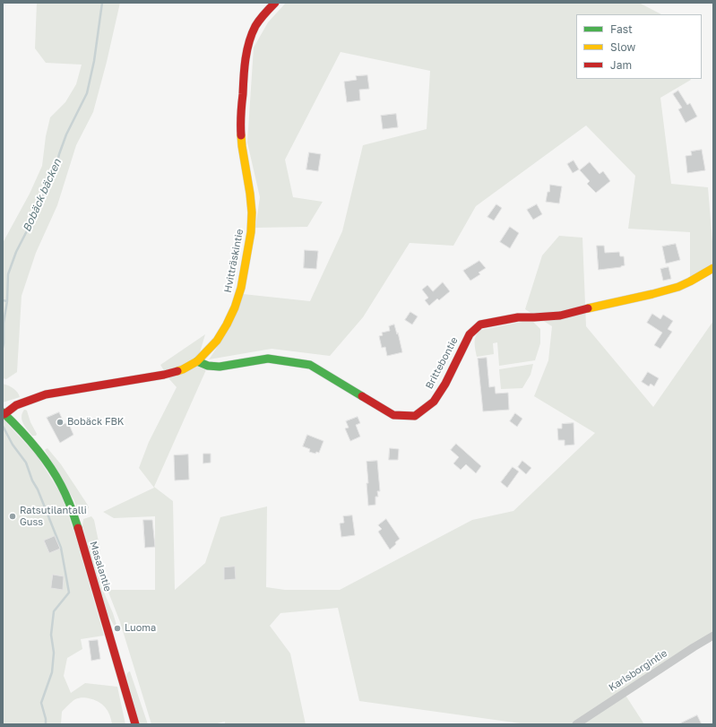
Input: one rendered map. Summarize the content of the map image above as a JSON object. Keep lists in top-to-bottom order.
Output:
{
  "streets": {
    "street": [
      "Hvitträskintie",
      "Brittebontie",
      "Masalantie",
      "Karlsborgintie"
    ]
  },
  "crossings": [
    ["Hvitträskintie", "Brittebontie"],
    ["Hvitträskintie", "Masalantie"]
  ],
  "water": ["Bobäck bäcken"],
  "places": ["Bobäck FBK", "Ratsutilantalli Guss", "Luoma"],
  "legend": ["Fast", "Slow", "Jam"]
}
